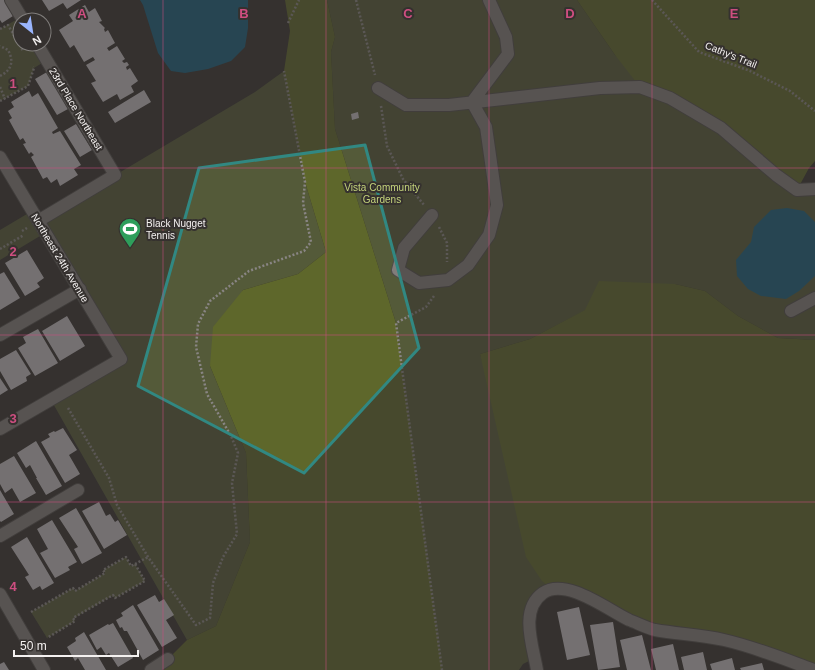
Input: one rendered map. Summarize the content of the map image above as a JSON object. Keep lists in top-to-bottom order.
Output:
{
  "streets": {
    "street": ["23rd Place Northeast", "Northeast 24th Avenue"],
    "path": ["Cathy's Trail"]
  },
  "crossings": [
    ["23rd Place Northeast", "Northeast 24th Avenue"]
  ],
  "parks": ["Vista Community Gardens"],
  "places": {
    "sports": ["Black Nugget Tennis"]
  },
  "scale_bar": "50 m",
  "north": "bottom right",
  "grid": {
    "columns": [
      "A",
      "B",
      "C",
      "D",
      "E"
    ],
    "rows": [
      "1",
      "2",
      "3",
      "4"
    ]
  }
}
